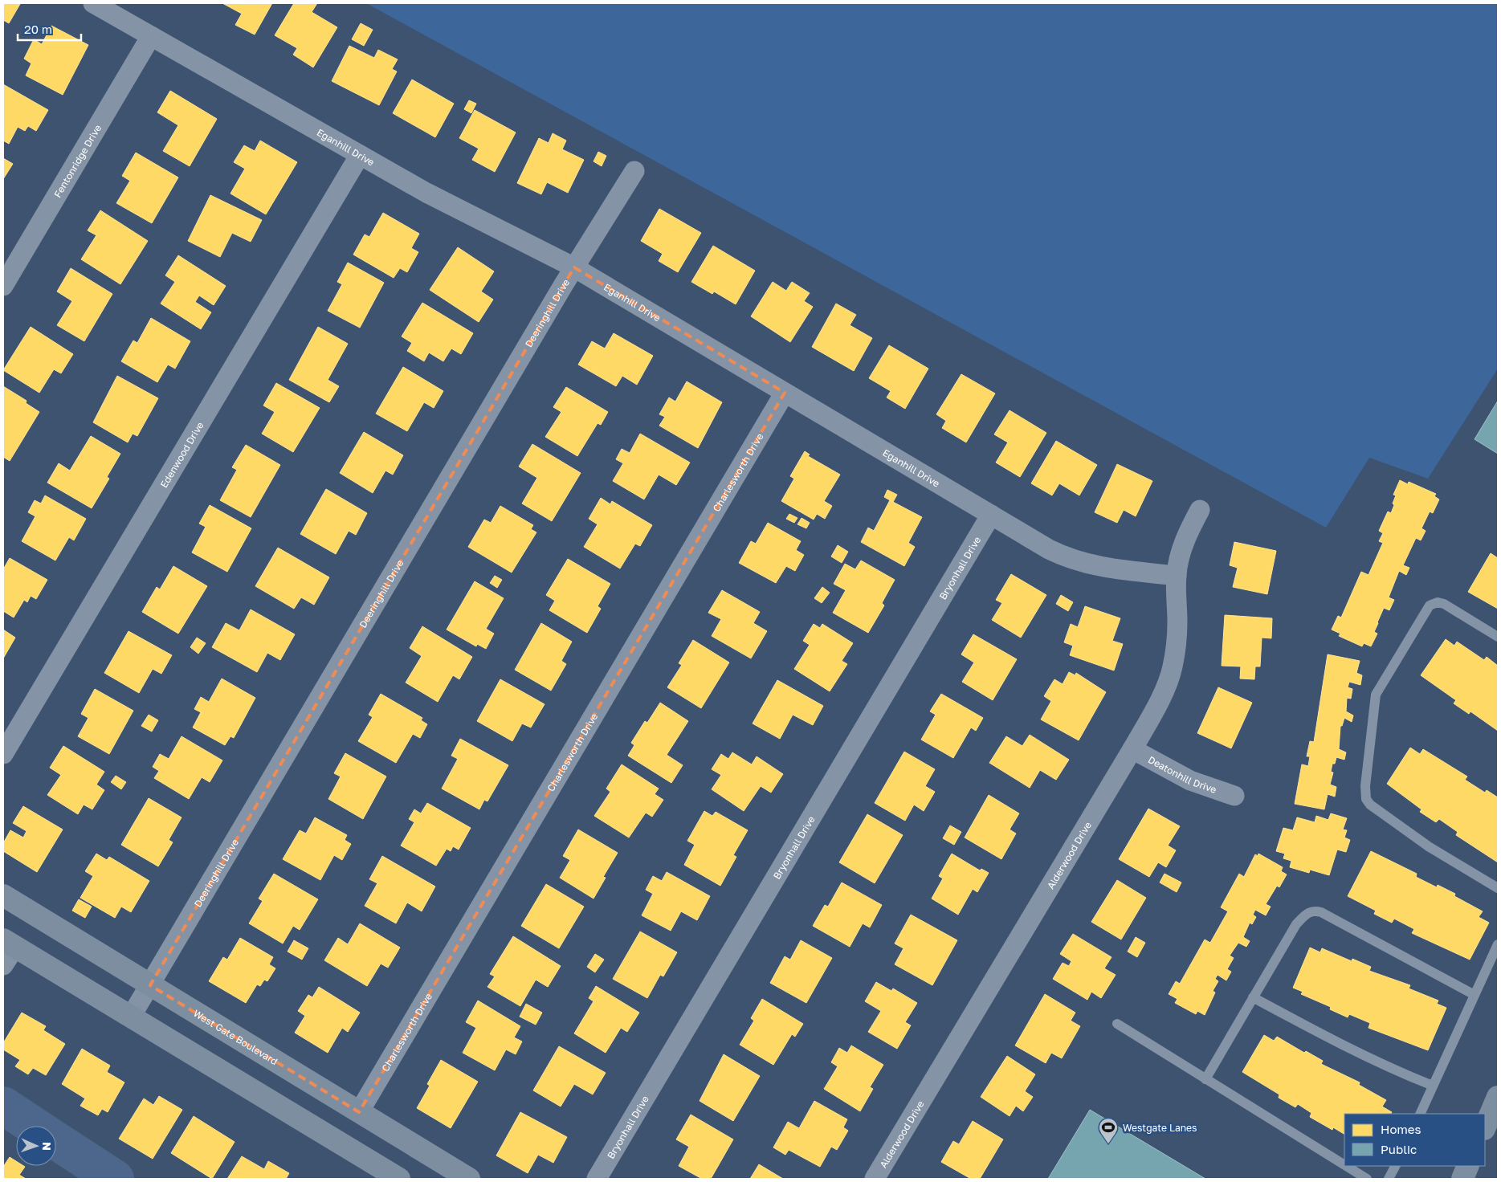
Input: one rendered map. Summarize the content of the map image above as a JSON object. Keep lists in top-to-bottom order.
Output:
{
  "streets": {
    "main road": ["West Gate Boulevard"],
    "street": [
      "Eganhill Drive",
      "Fentonridge Drive",
      "Deeringhill Drive",
      "Edenwood Drive",
      "Charlesworth Drive",
      "Bryonhall Drive",
      "Deatonhill Drive",
      "Alderwood Drive"
    ]
  },
  "crossings": [
    ["Eganhill Drive", "Fentonridge Drive"],
    ["Eganhill Drive", "Deeringhill Drive"],
    ["Eganhill Drive", "Edenwood Drive"],
    ["Eganhill Drive", "Charlesworth Drive"],
    ["Eganhill Drive", "Bryonhall Drive"],
    ["Eganhill Drive", "Alderwood Drive"],
    ["Deeringhill Drive", "West Gate Boulevard"],
    ["Charlesworth Drive", "West Gate Boulevard"],
    ["Deatonhill Drive", "Alderwood Drive"]
  ],
  "places": {
    "sports": ["Westgate Lanes"]
  },
  "legend": ["Homes", "Public"],
  "scale_bar": "20 m",
  "north": "right"
}
